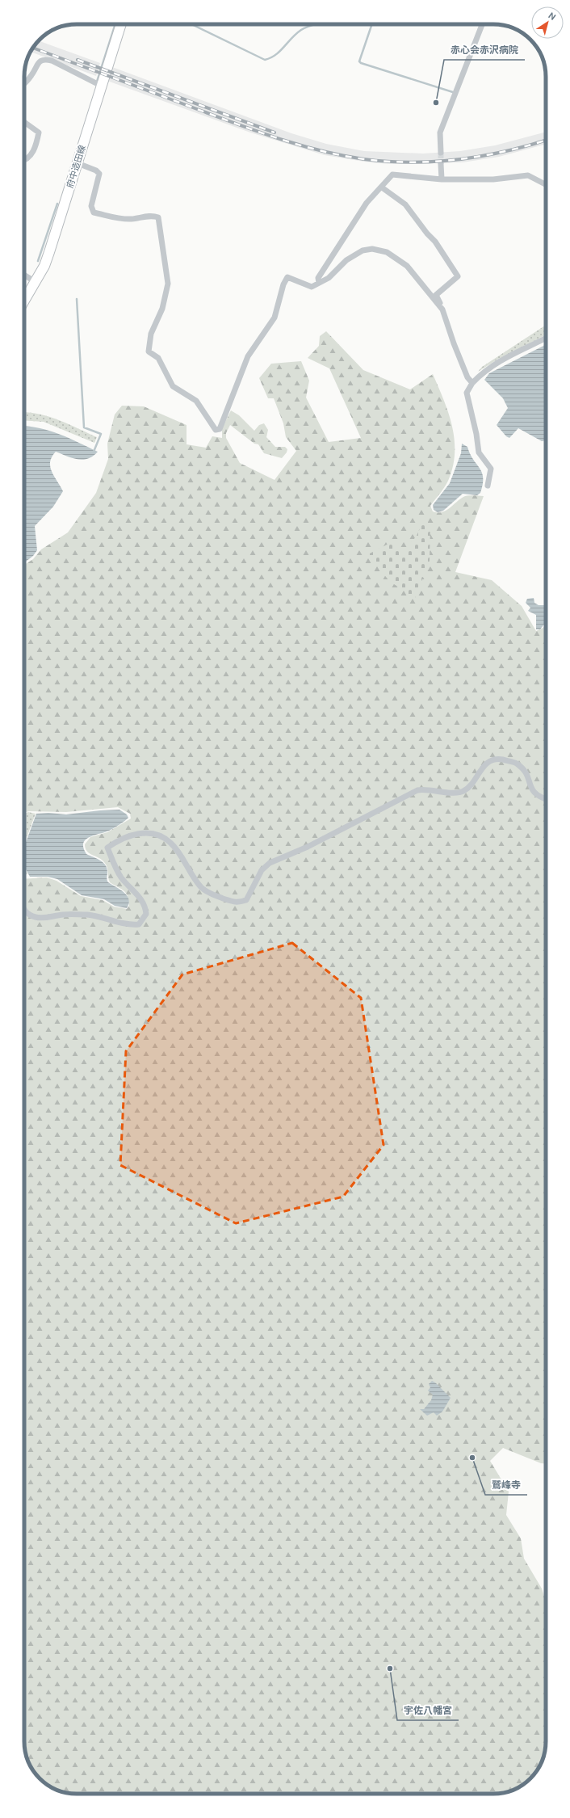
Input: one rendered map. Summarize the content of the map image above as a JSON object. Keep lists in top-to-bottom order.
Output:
{
  "streets": {
    "main road": ["府中造田線"]
  },
  "places": ["赤心会赤沢病院", "鷲峰寺", "宇佐八幡宮"],
  "north": "top right"
}
